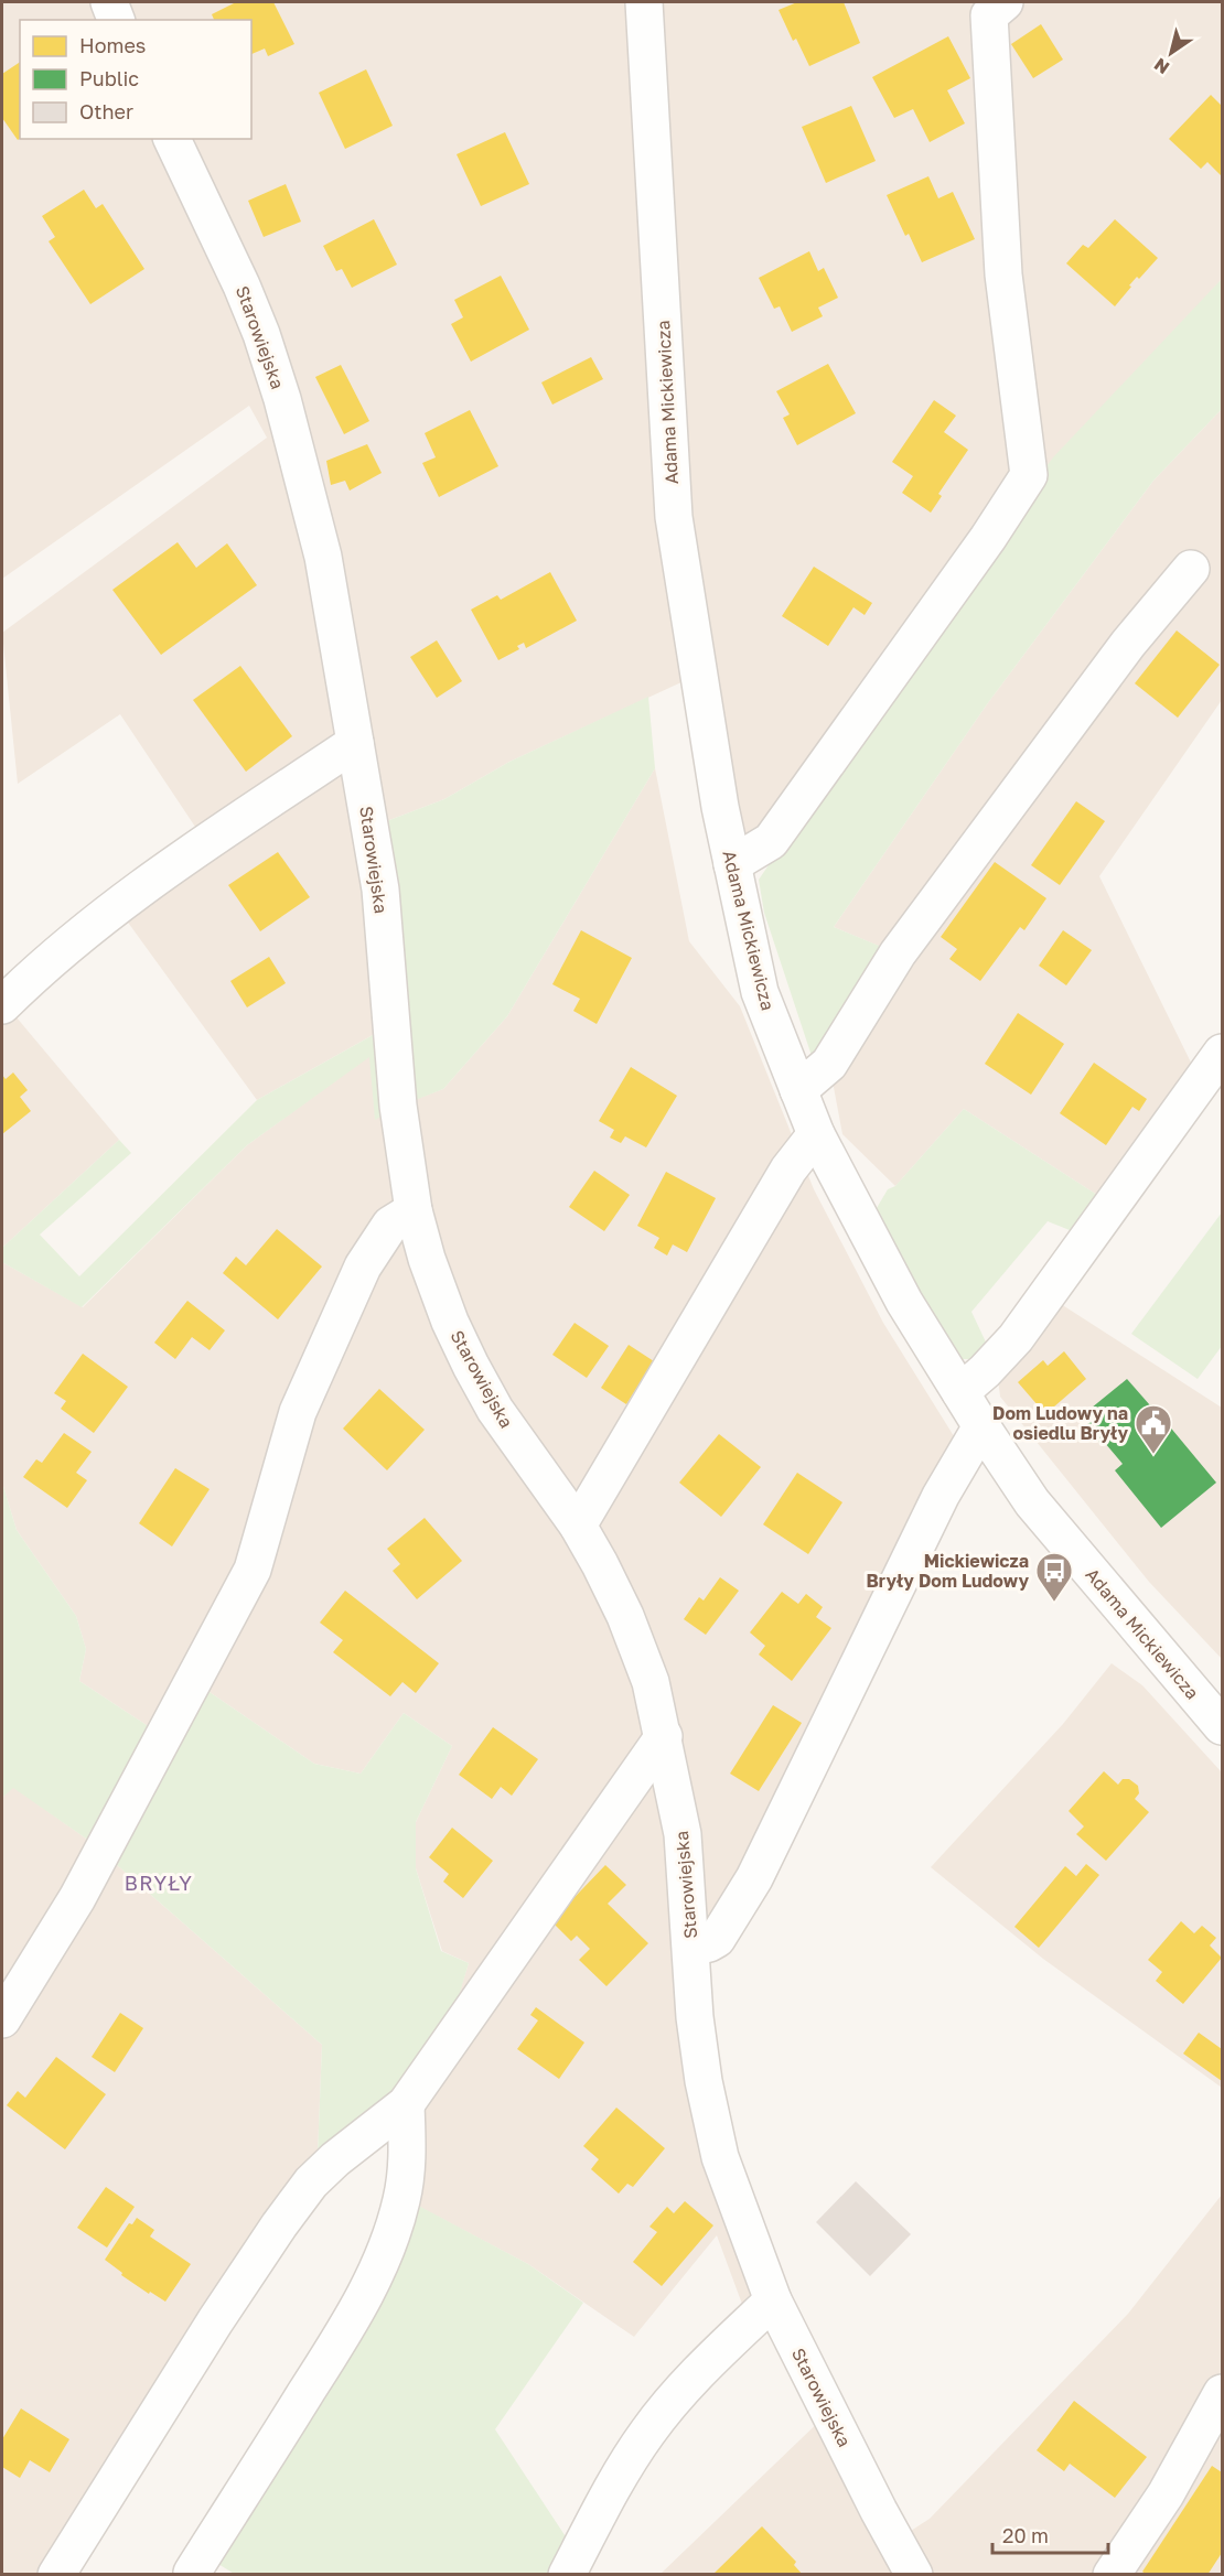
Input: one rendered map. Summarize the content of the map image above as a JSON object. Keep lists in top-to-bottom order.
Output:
{
  "streets": {
    "street": ["Starowiejska", "Adama Mickiewicza"]
  },
  "districts": ["BRYŁY"],
  "places": {
    "public building": ["Dom Ludowy na osiedlu Bryły"],
    "bus stop": ["Mickiewicza Bryły Dom Ludowy"]
  },
  "legend": ["Homes", "Public", "Other"],
  "scale_bar": "20 m",
  "north": "bottom left"
}
